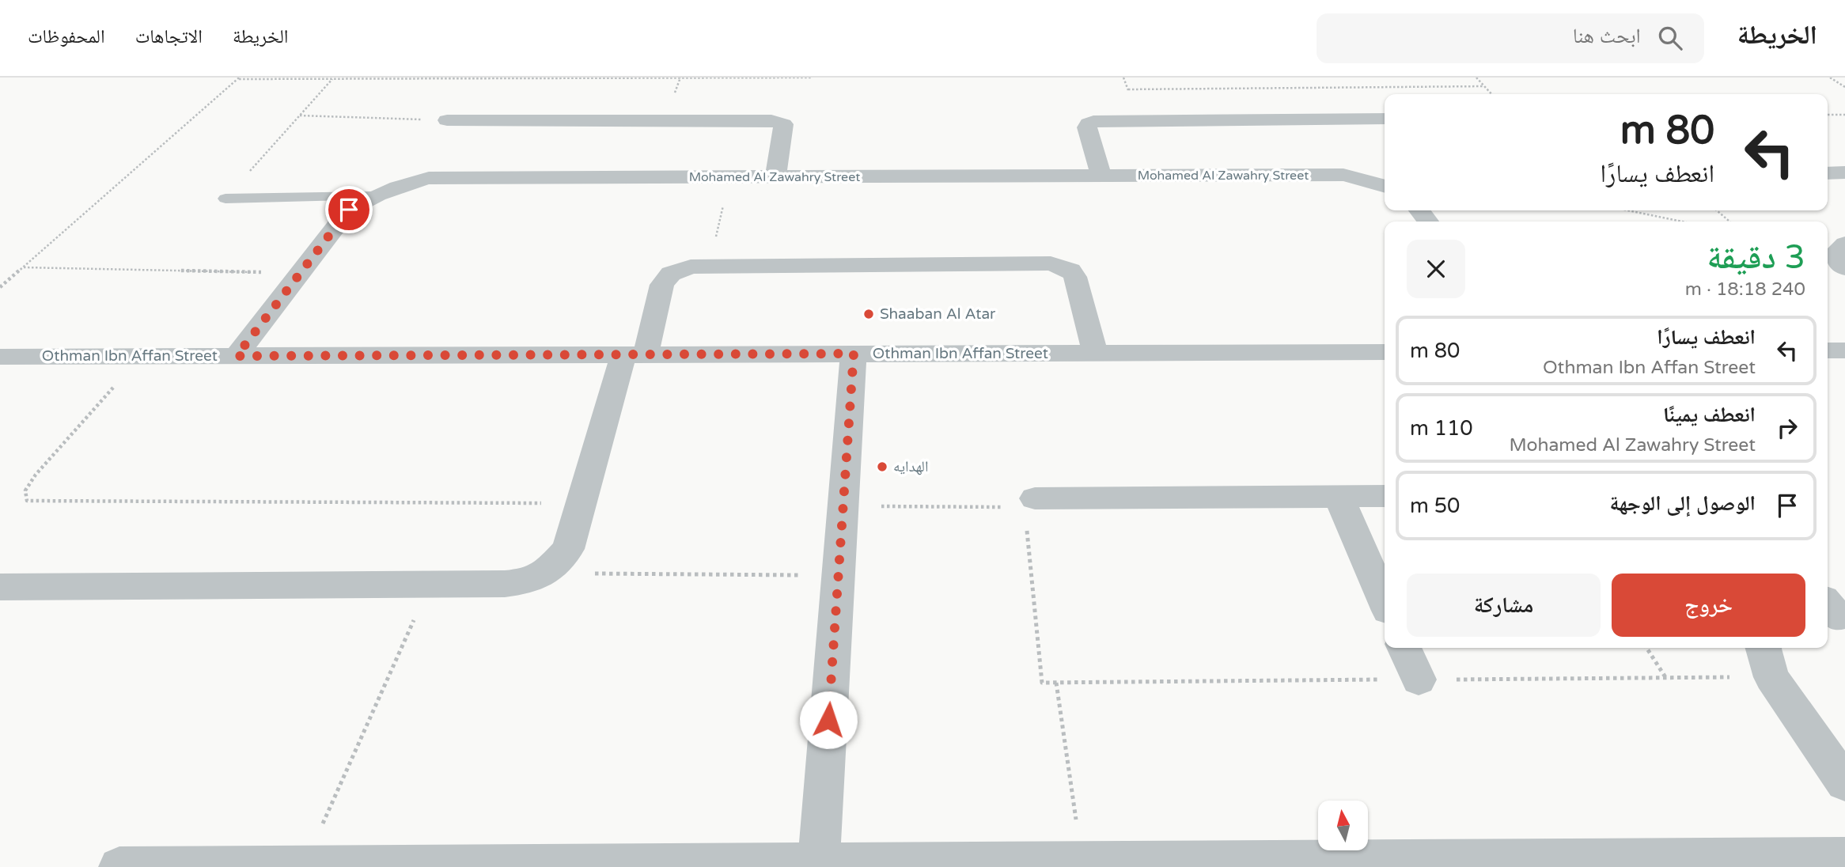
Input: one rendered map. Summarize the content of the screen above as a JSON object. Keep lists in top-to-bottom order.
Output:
{
  "streets": {
    "street": ["Mohamed Al Zawahry Street", "Othman Ibn Affan Street"]
  },
  "crossings": [
    ["Mohamed Al Zawahry Street", "Othman Ibn Affan Street"]
  ],
  "places": ["Shaaban Al Atar", "الهدايه"],
  "north": "top",
  "page": {
    "header": "الخريطة",
    "search": "ابحث هنا",
    "nav": ["الخريطة", "الاتجاهات", "المحفوظات"],
    "turn": ["80 m", "انعطف يسارًا"],
    "heading": ["3 دقيقة", "240 m · 18:18"],
    "list": [
      {
        "name": "انعطف يسارًا",
        "note": "Othman Ibn Affan Street",
        "value": "80 m"
      },
      {
        "name": "انعطف يمينًا",
        "note": "Mohamed Al Zawahry Street",
        "value": "110 m"
      },
      {
        "name": "الوصول إلى الوجهة",
        "value": "50 m"
      }
    ],
    "buttons": ["خروج", "مشاركة"]
  }
}
